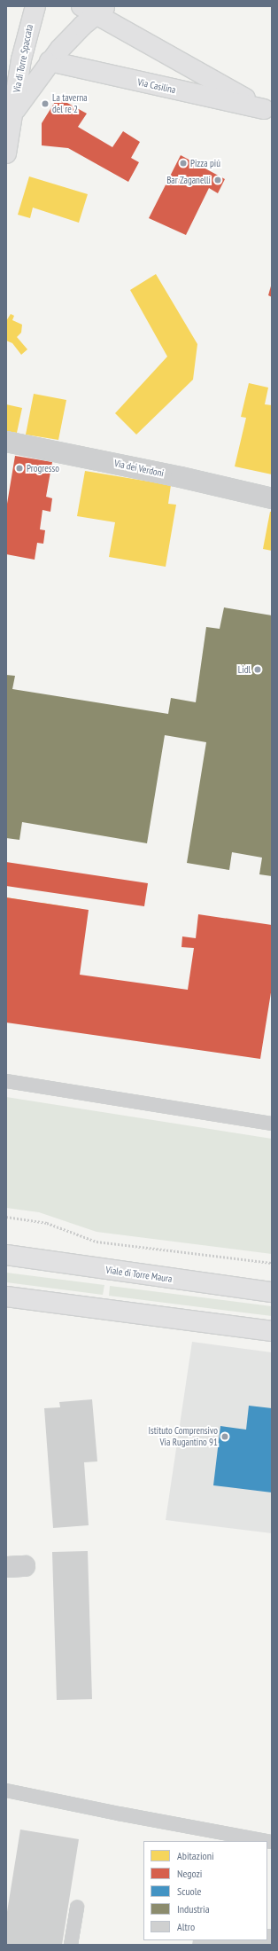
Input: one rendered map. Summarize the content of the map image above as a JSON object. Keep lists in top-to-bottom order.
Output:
{
  "streets": {
    "street": [
      "Via di Torre Spaccata",
      "Via Casilina",
      "Via dei Verdoni",
      "Viale di Torre Maura"
    ]
  },
  "places": [
    "La taverna del re 2",
    "Pizza piú",
    "Bar Zaganelli",
    "Progresso",
    "Lidl",
    "Istituto Comprensivo Via Rugantino 91"
  ],
  "legend": [
    "Abitazioni",
    "Negozi",
    "Scuole",
    "Industria",
    "Altro"
  ]
}
